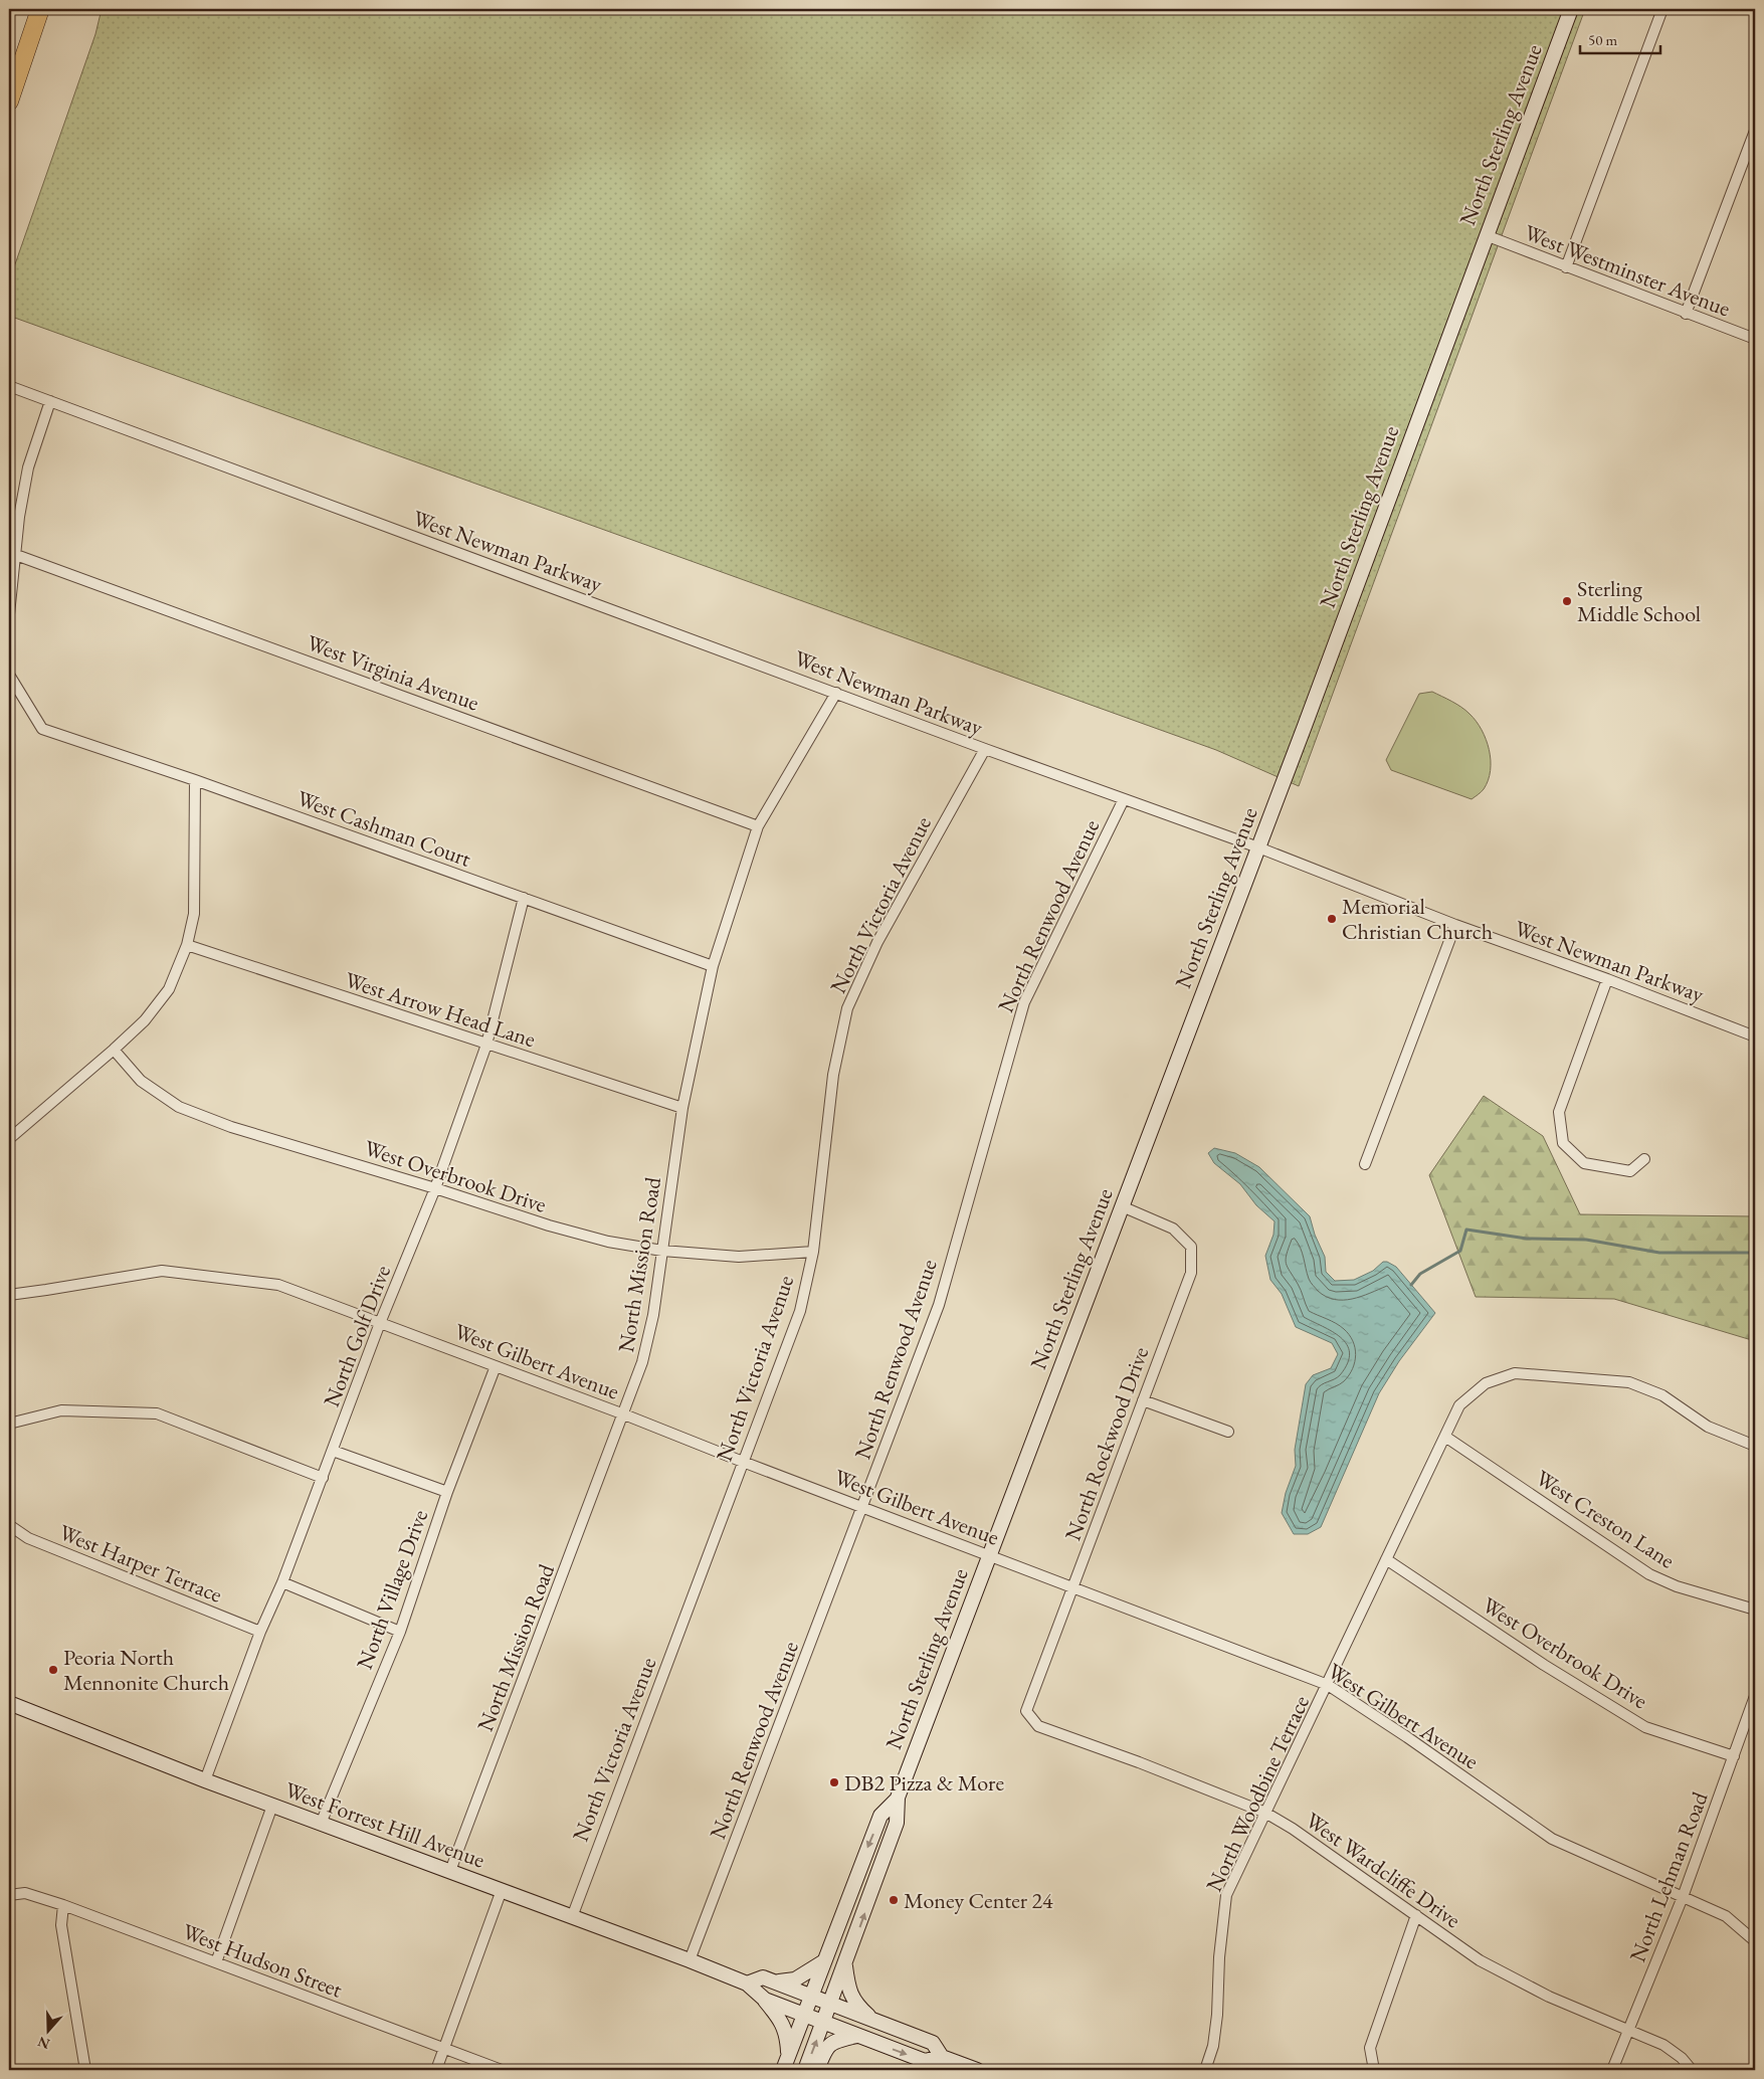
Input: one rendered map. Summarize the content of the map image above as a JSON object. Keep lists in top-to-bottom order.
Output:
{
  "streets": {
    "main road": ["North Sterling Avenue", "West Forrest Hill Avenue"],
    "street": [
      "West Westminster Avenue",
      "West Newman Parkway",
      "West Virginia Avenue",
      "West Cashman Court",
      "North Victoria Avenue",
      "North Renwood Avenue",
      "West Arrow Head Lane",
      "West Overbrook Drive",
      "North Mission Road",
      "North Golf Drive",
      "West Gilbert Avenue",
      "North Rockwood Drive",
      "West Creston Lane",
      "West Harper Terrace",
      "North Village Drive",
      "North Woodbine Terrace",
      "West Wardcliffe Drive",
      "North Lehman Road",
      "West Hudson Street"
    ]
  },
  "crossings": [
    ["North Sterling Avenue", "West Westminster Avenue"],
    ["North Sterling Avenue", "West Newman Parkway"],
    ["North Sterling Avenue", "West Gilbert Avenue"],
    ["North Sterling Avenue", "North Rockwood Drive"],
    ["North Sterling Avenue", "West Forrest Hill Avenue"],
    ["West Newman Parkway", "North Victoria Avenue"],
    ["West Newman Parkway", "North Renwood Avenue"],
    ["West Newman Parkway", "North Mission Road"],
    ["West Virginia Avenue", "North Mission Road"],
    ["West Cashman Court", "North Mission Road"],
    ["West Cashman Court", "North Golf Drive"],
    ["North Victoria Avenue", "West Overbrook Drive"],
    ["North Victoria Avenue", "West Gilbert Avenue"],
    ["North Victoria Avenue", "West Forrest Hill Avenue"],
    ["North Renwood Avenue", "West Gilbert Avenue"],
    ["North Renwood Avenue", "West Forrest Hill Avenue"],
    ["West Arrow Head Lane", "North Mission Road"],
    ["West Arrow Head Lane", "North Golf Drive"],
    ["West Overbrook Drive", "North Mission Road"],
    ["West Overbrook Drive", "North Golf Drive"],
    ["West Overbrook Drive", "North Woodbine Terrace"],
    ["West Overbrook Drive", "North Lehman Road"],
    ["North Mission Road", "West Gilbert Avenue"],
    ["North Mission Road", "West Forrest Hill Avenue"],
    ["North Golf Drive", "West Gilbert Avenue"],
    ["North Golf Drive", "West Harper Terrace"],
    ["North Golf Drive", "West Forrest Hill Avenue"],
    ["West Gilbert Avenue", "North Rockwood Drive"],
    ["West Gilbert Avenue", "North Village Drive"],
    ["West Gilbert Avenue", "North Woodbine Terrace"],
    ["West Gilbert Avenue", "North Lehman Road"],
    ["North Rockwood Drive", "West Wardcliffe Drive"],
    ["West Creston Lane", "North Woodbine Terrace"],
    ["North Village Drive", "West Forrest Hill Avenue"],
    ["North Woodbine Terrace", "West Wardcliffe Drive"],
    ["West Wardcliffe Drive", "North Lehman Road"]
  ],
  "places": [
    "Sterling Middle School",
    "Memorial Christian Church",
    "Peoria North Mennonite Church",
    "DB2 Pizza & More",
    "Money Center 24"
  ],
  "scale_bar": "50 m",
  "north": "bottom"
}
